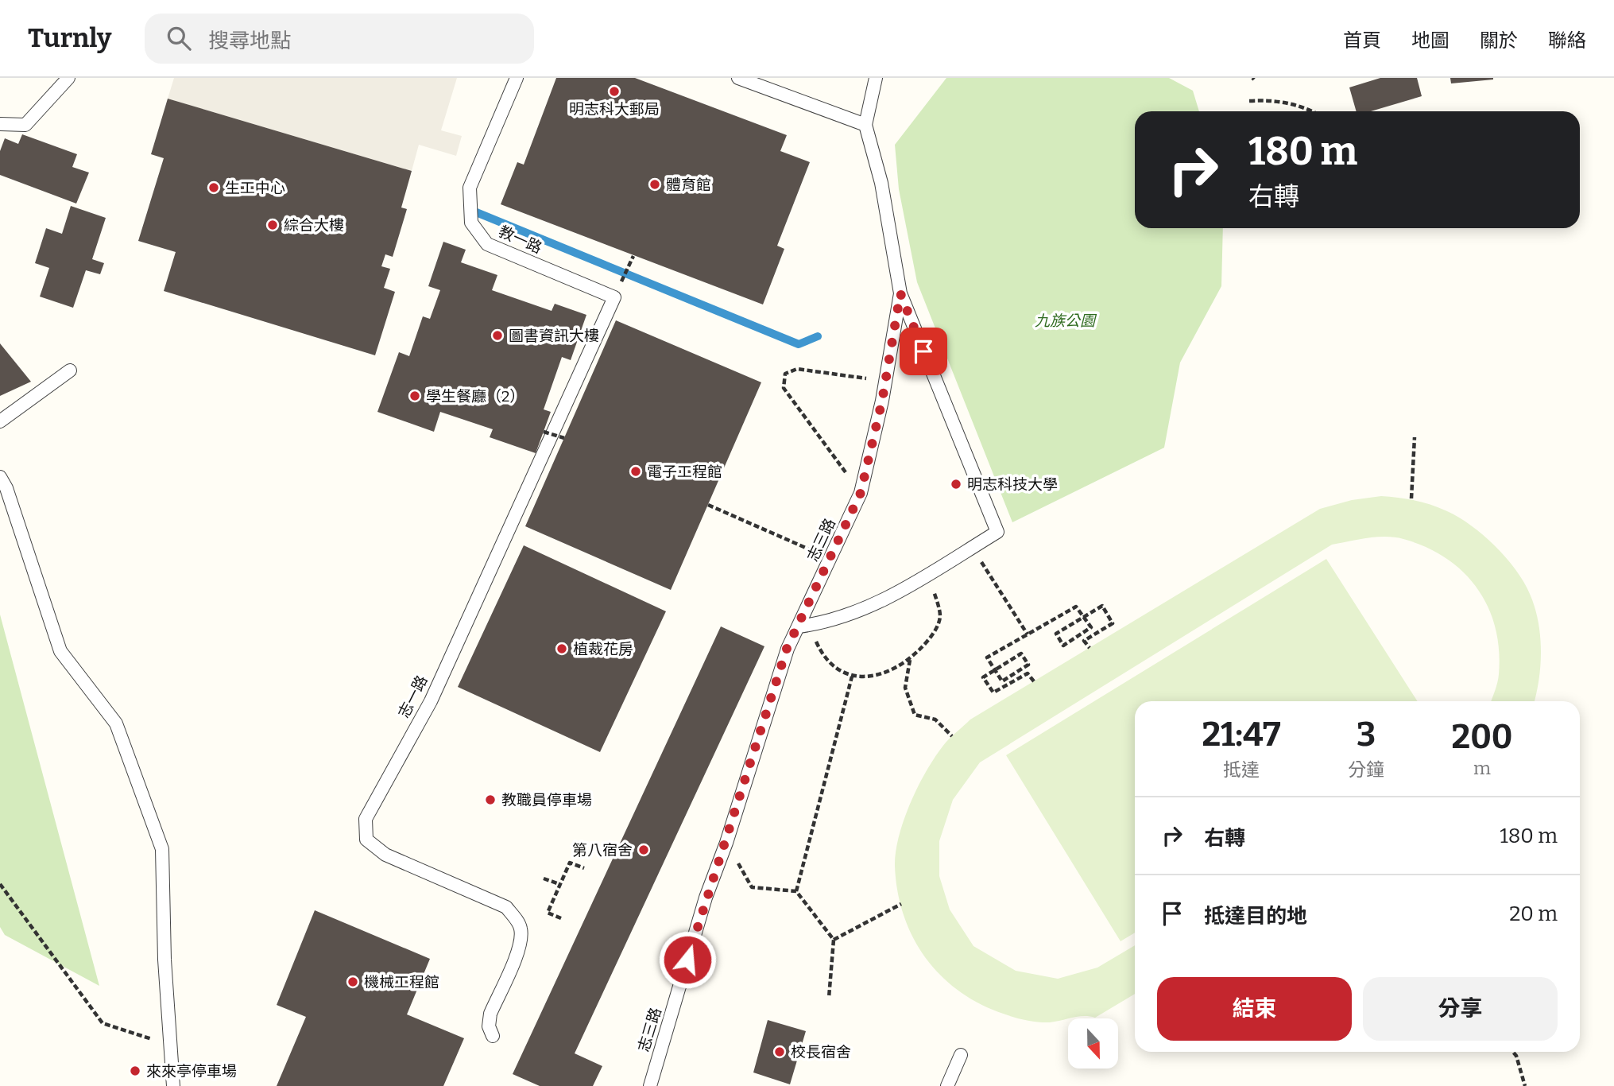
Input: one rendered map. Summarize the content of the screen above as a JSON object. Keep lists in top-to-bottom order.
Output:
{
  "streets": {
    "lane": ["教一路", "志三路", "志一路"]
  },
  "crossings": [
    ["教一路", "志一路"]
  ],
  "parks": ["九族公園"],
  "places": [
    "明志科大郵局",
    "體育館",
    "生工中心",
    "綜合大樓",
    "圖書資訊大樓",
    "學生餐廳（2）",
    "電子工程館",
    "明志科技大學",
    "植裁花房",
    "教職員停車場",
    "第八宿舍",
    "機械工程館",
    "校長宿舍",
    "來來亭停車場"
  ],
  "north": "bottom",
  "page": {
    "header": "Turnly",
    "search": "搜尋地點",
    "nav": [
      "首頁",
      "地圖",
      "關於",
      "聯絡"
    ],
    "turn": ["180 m", "右轉"],
    "eta": [
      "21:47",
      "抵達",
      "3",
      "分鐘",
      "200",
      "m"
    ],
    "list": [
      {
        "name": "右轉",
        "value": "180 m"
      },
      {
        "name": "抵達目的地",
        "value": "20 m"
      }
    ],
    "buttons": ["結束", "分享"]
  }
}
